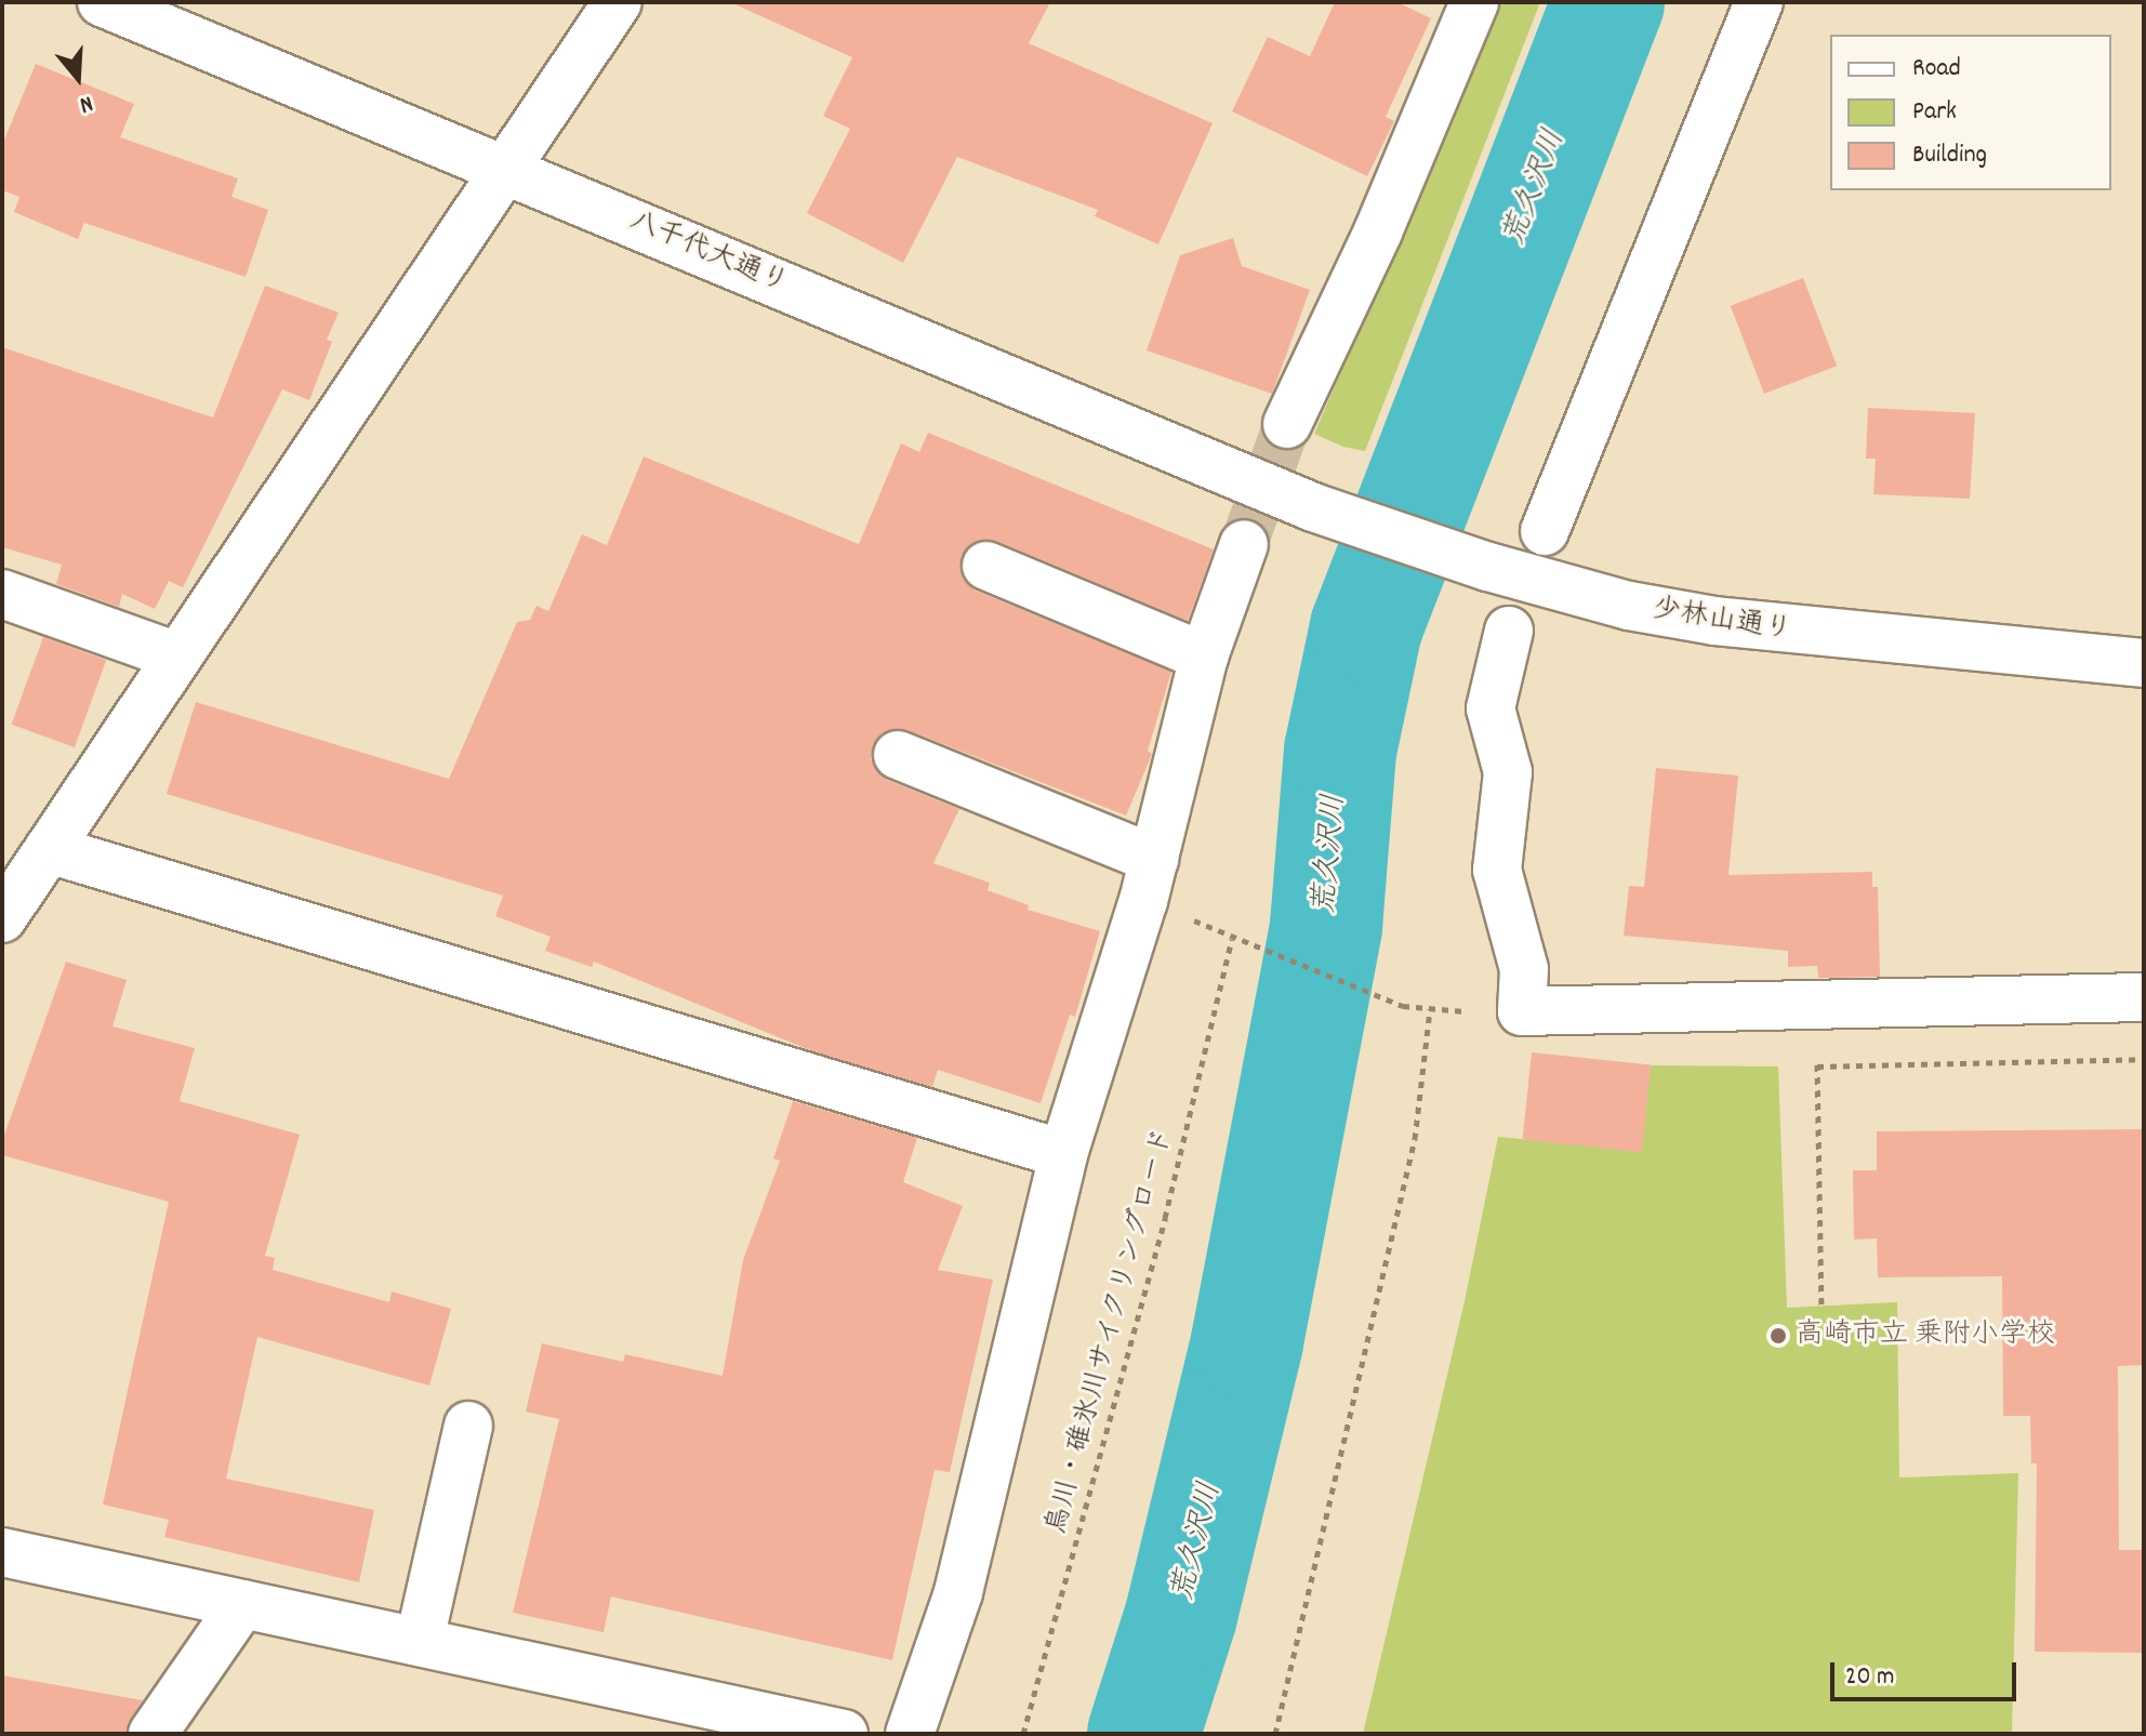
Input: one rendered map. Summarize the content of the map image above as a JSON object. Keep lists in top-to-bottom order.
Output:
{
  "streets": {
    "street": ["八千代大通り", "少林山通り"],
    "path": ["烏川・碓氷川サイクリングロード"]
  },
  "crossings": [
    ["八千代大通り", "少林山通り"]
  ],
  "water": ["荒久沢川"],
  "places": ["高崎市立 乗附小学校"],
  "legend": ["Road", "Park", "Building"],
  "scale_bar": "20 m",
  "north": "bottom"
}
